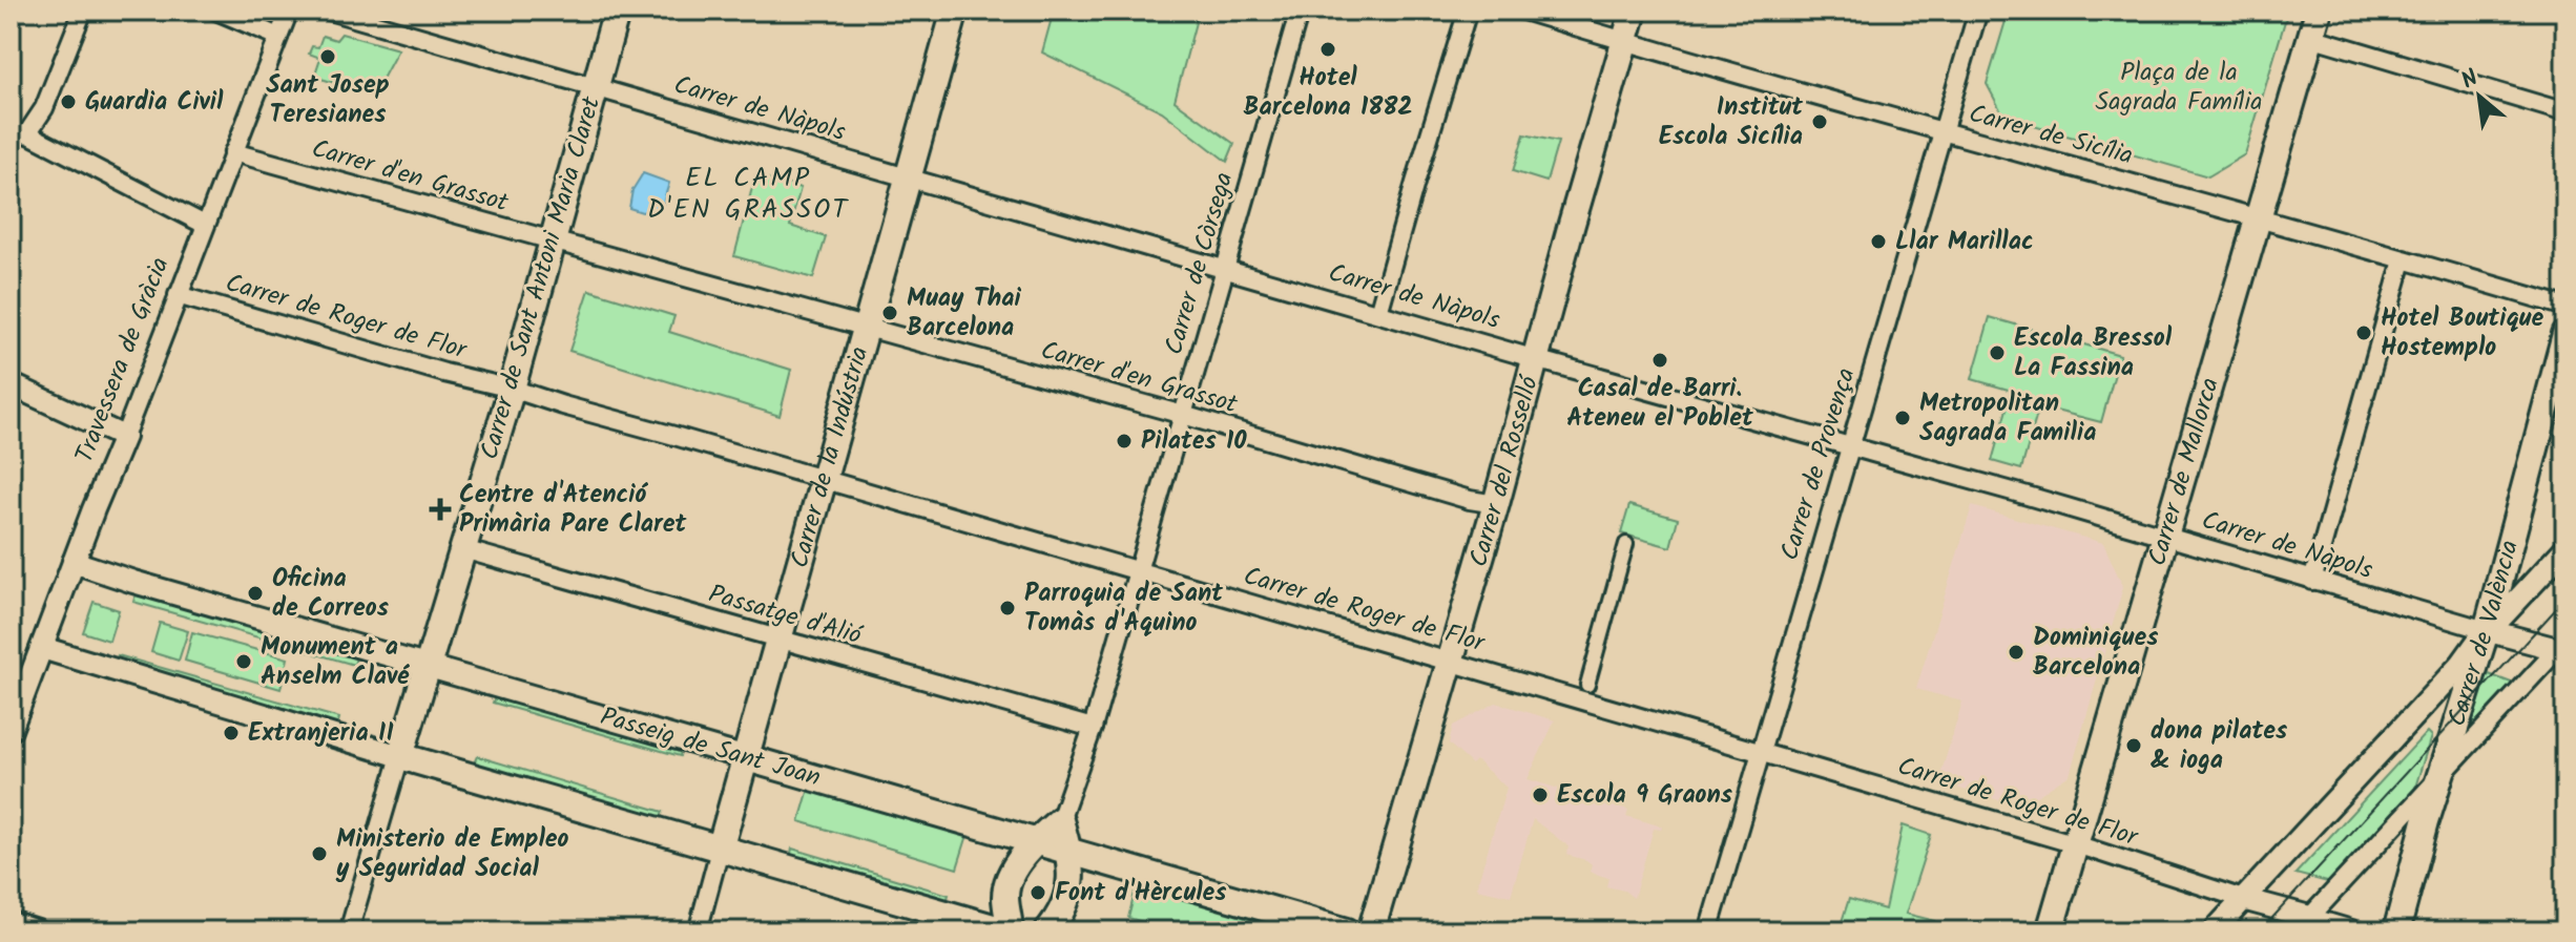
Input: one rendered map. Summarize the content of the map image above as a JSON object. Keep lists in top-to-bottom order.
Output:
{
  "streets": {
    "main road": [
      "Carrer de Sant Antoni Maria Claret",
      "Carrer de la Indústria",
      "Carrer del Rosselló",
      "Carrer de Mallorca",
      "Carrer de València",
      "Passeig de Sant Joan"
    ],
    "street": [
      "Carrer de Nàpols",
      "Carrer de Sicília",
      "Carrer d'en Grassot",
      "Carrer de Còrsega",
      "Carrer de Roger de Flor",
      "Travessera de Gràcia",
      "Carrer de Provença",
      "Passatge d'Alió"
    ]
  },
  "crossings": [
    ["Carrer de Nàpols", "Carrer de Còrsega"],
    ["Carrer de Nàpols", "Carrer de Sant Antoni Maria Claret"],
    ["Carrer de Nàpols", "Carrer de la Indústria"],
    ["Carrer de Nàpols", "Carrer de Provença"],
    ["Carrer de Nàpols", "Carrer del Rosselló"],
    ["Carrer de Nàpols", "Carrer de Mallorca"],
    ["Carrer de Nàpols", "Carrer de València"],
    ["Carrer de Sicília", "Carrer de Provença"],
    ["Carrer de Sicília", "Carrer del Rosselló"],
    ["Carrer de Sicília", "Carrer de Mallorca"],
    ["Carrer d'en Grassot", "Carrer de Còrsega"],
    ["Carrer d'en Grassot", "Carrer de Sant Antoni Maria Claret"],
    ["Carrer d'en Grassot", "Travessera de Gràcia"],
    ["Carrer d'en Grassot", "Carrer de la Indústria"],
    ["Carrer d'en Grassot", "Carrer del Rosselló"],
    ["Carrer de Còrsega", "Carrer de Roger de Flor"],
    ["Carrer de Còrsega", "Passatge d'Alió"],
    ["Carrer de Sant Antoni Maria Claret", "Carrer de Roger de Flor"],
    ["Carrer de Sant Antoni Maria Claret", "Passatge d'Alió"],
    ["Carrer de Sant Antoni Maria Claret", "Passeig de Sant Joan"],
    ["Carrer de Roger de Flor", "Travessera de Gràcia"],
    ["Carrer de Roger de Flor", "Carrer de la Indústria"],
    ["Carrer de Roger de Flor", "Carrer de Provença"],
    ["Carrer de Roger de Flor", "Carrer del Rosselló"],
    ["Carrer de Roger de Flor", "Carrer de Mallorca"],
    ["Travessera de Gràcia", "Passeig de Sant Joan"],
    ["Carrer de la Indústria", "Passatge d'Alió"],
    ["Carrer de la Indústria", "Passeig de Sant Joan"]
  ],
  "districts": ["EL CAMP D'EN GRASSOT"],
  "parks": ["Plaça de la Sagrada Família"],
  "places": {
    "other": [
      "Hotel Barcelona 1882",
      "Sant Josep Teresianes",
      "Guardia Civil",
      "Institut Escola Sicília",
      "Llar Marillac",
      "Muay Thai Barcelona",
      "Hotel Boutique Hostemplo",
      "Escola Bressol La Fassina",
      "Casal de Barri. Ateneu el Poblet",
      "Metropolitan Sagrada Familia",
      "Pilates 10",
      "Oficina de Correos",
      "Parroquia de Sant Tomàs d'Aquino",
      "Dominiques Barcelona",
      "Monument a Anselm Clavé",
      "Extranjeria II",
      "dona pilates & ioga",
      "Escola 9 Graons",
      "Ministerio de Empleo y Seguridad Social",
      "Font d'Hèrcules"
    ],
    "health": ["Centre d'Atenció Primària Pare Claret"]
  },
  "north": "top left"
}
